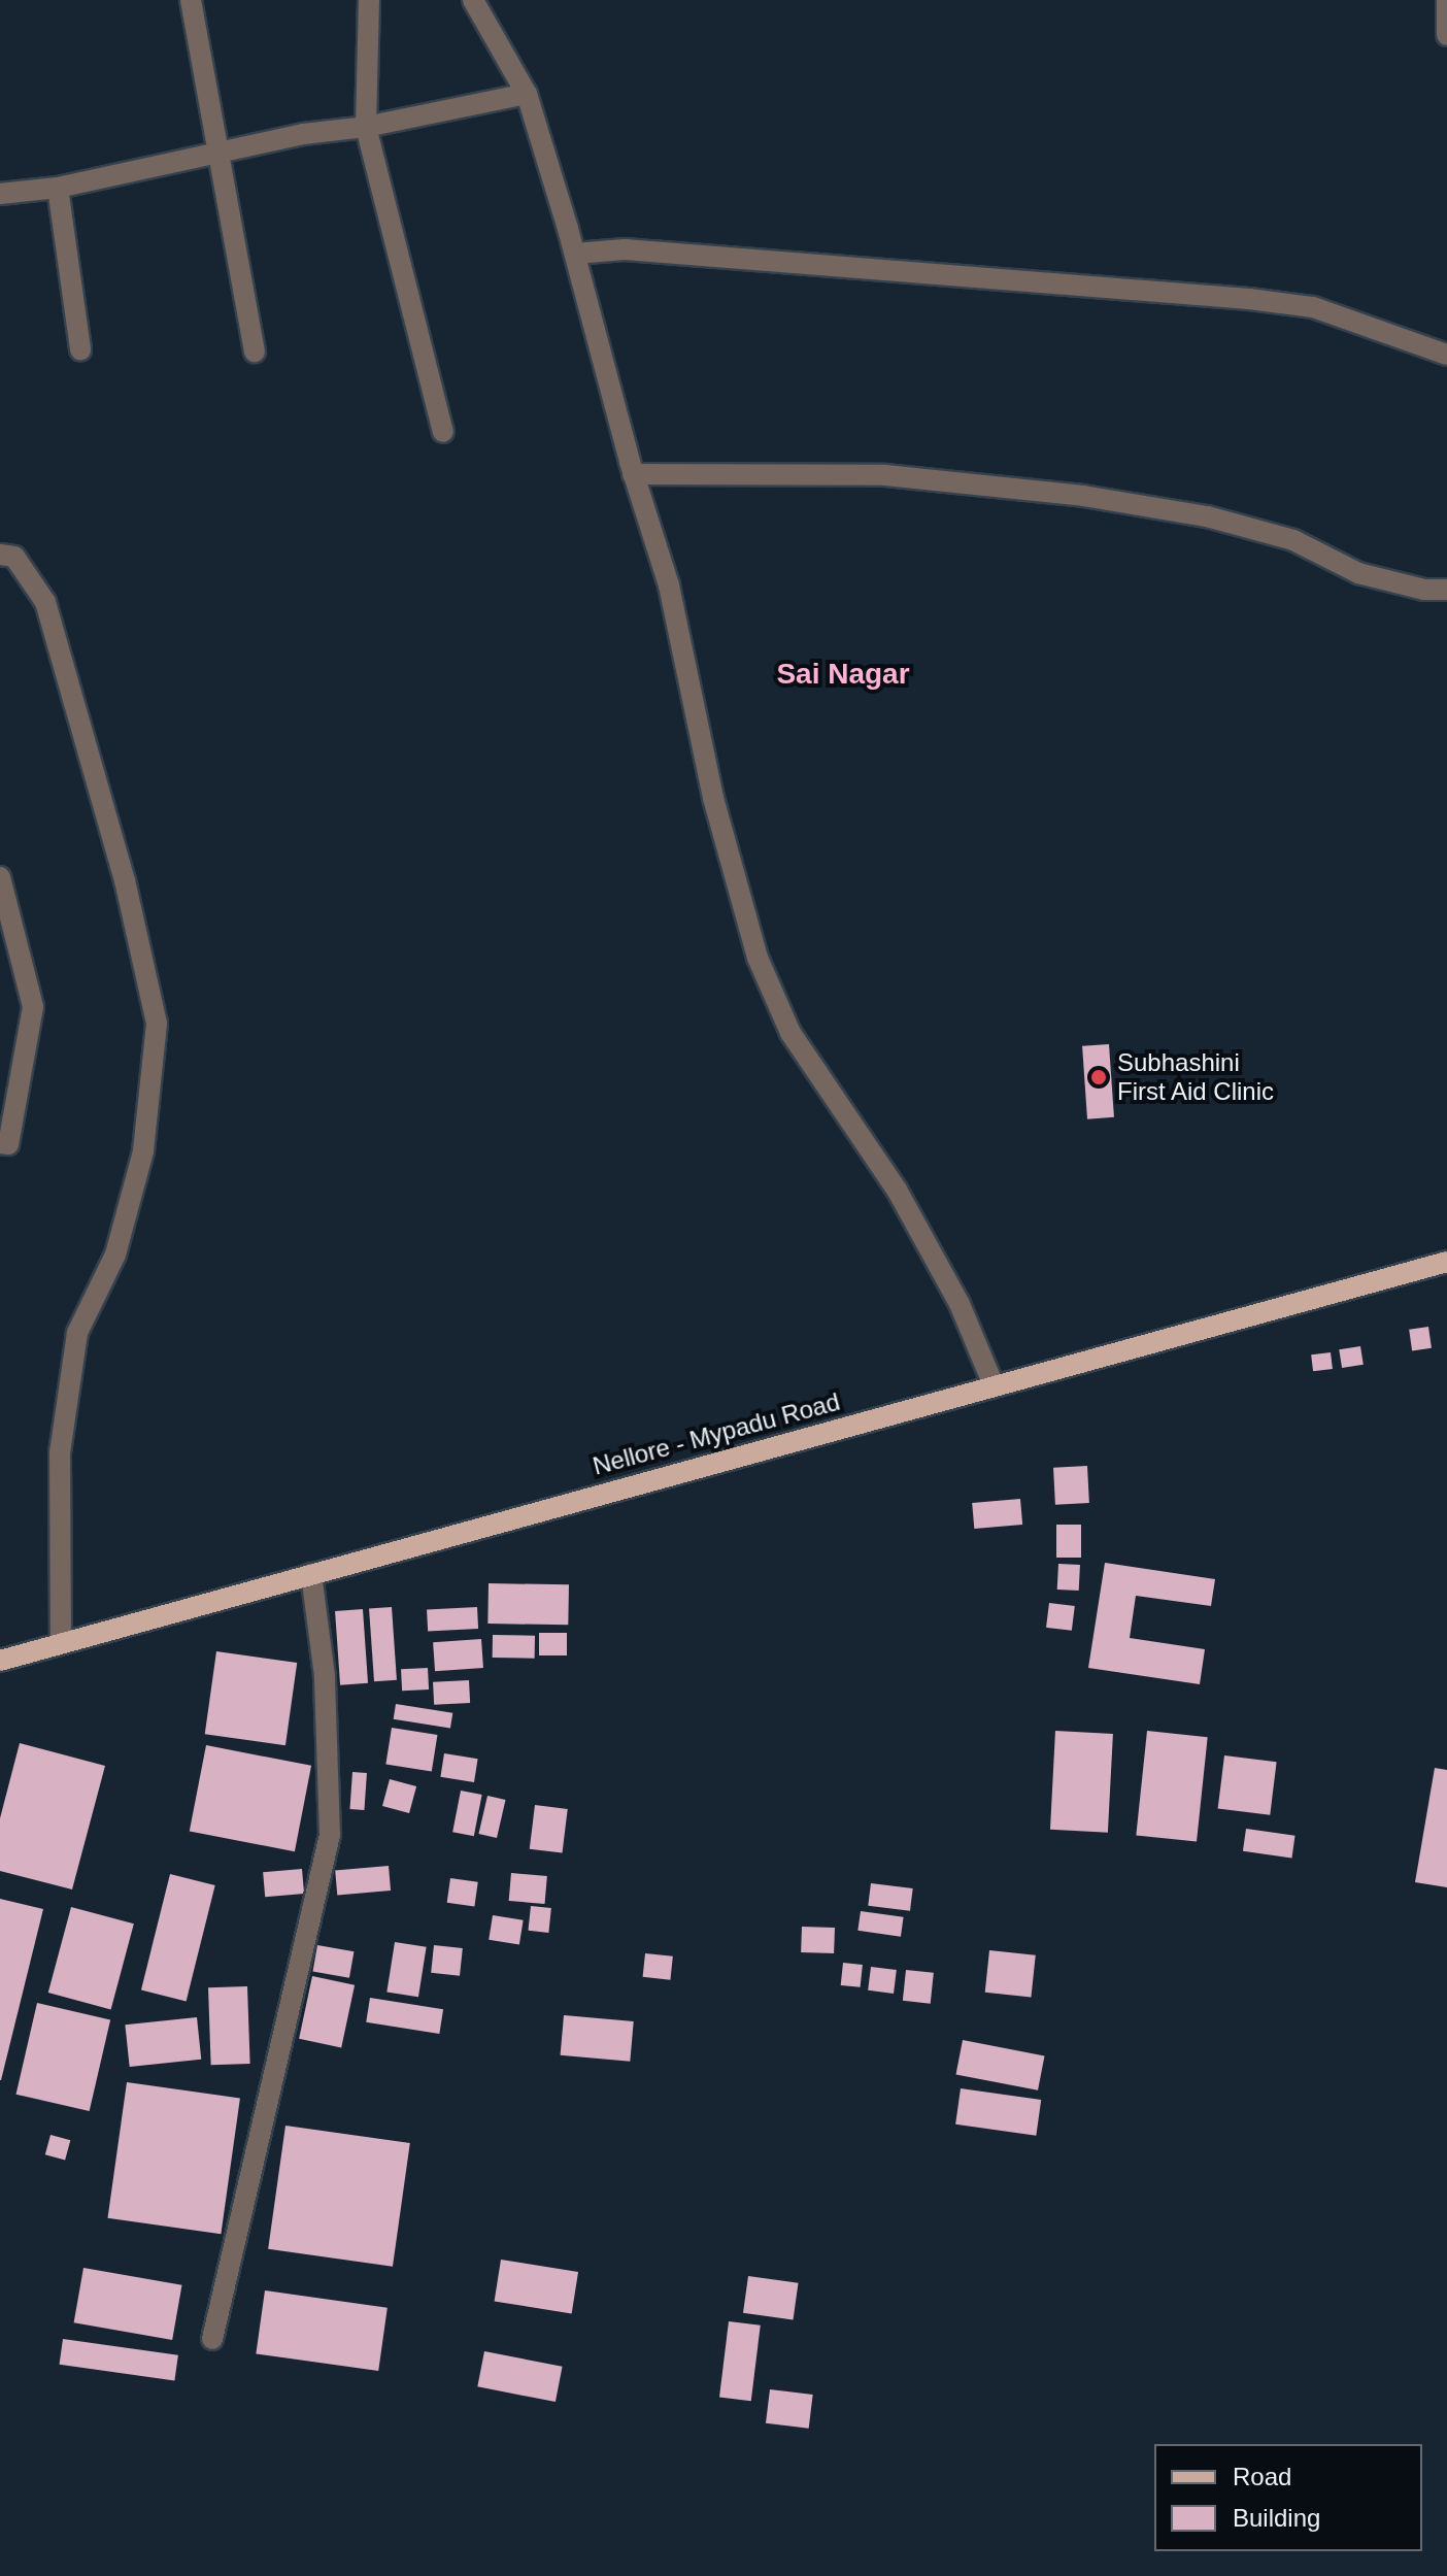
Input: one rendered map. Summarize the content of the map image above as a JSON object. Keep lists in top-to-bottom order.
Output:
{
  "streets": {
    "main road": ["Nellore - Mypadu Road"]
  },
  "districts": ["Sai Nagar"],
  "places": ["Subhashini First Aid Clinic"],
  "legend": ["Road", "Building"]
}
